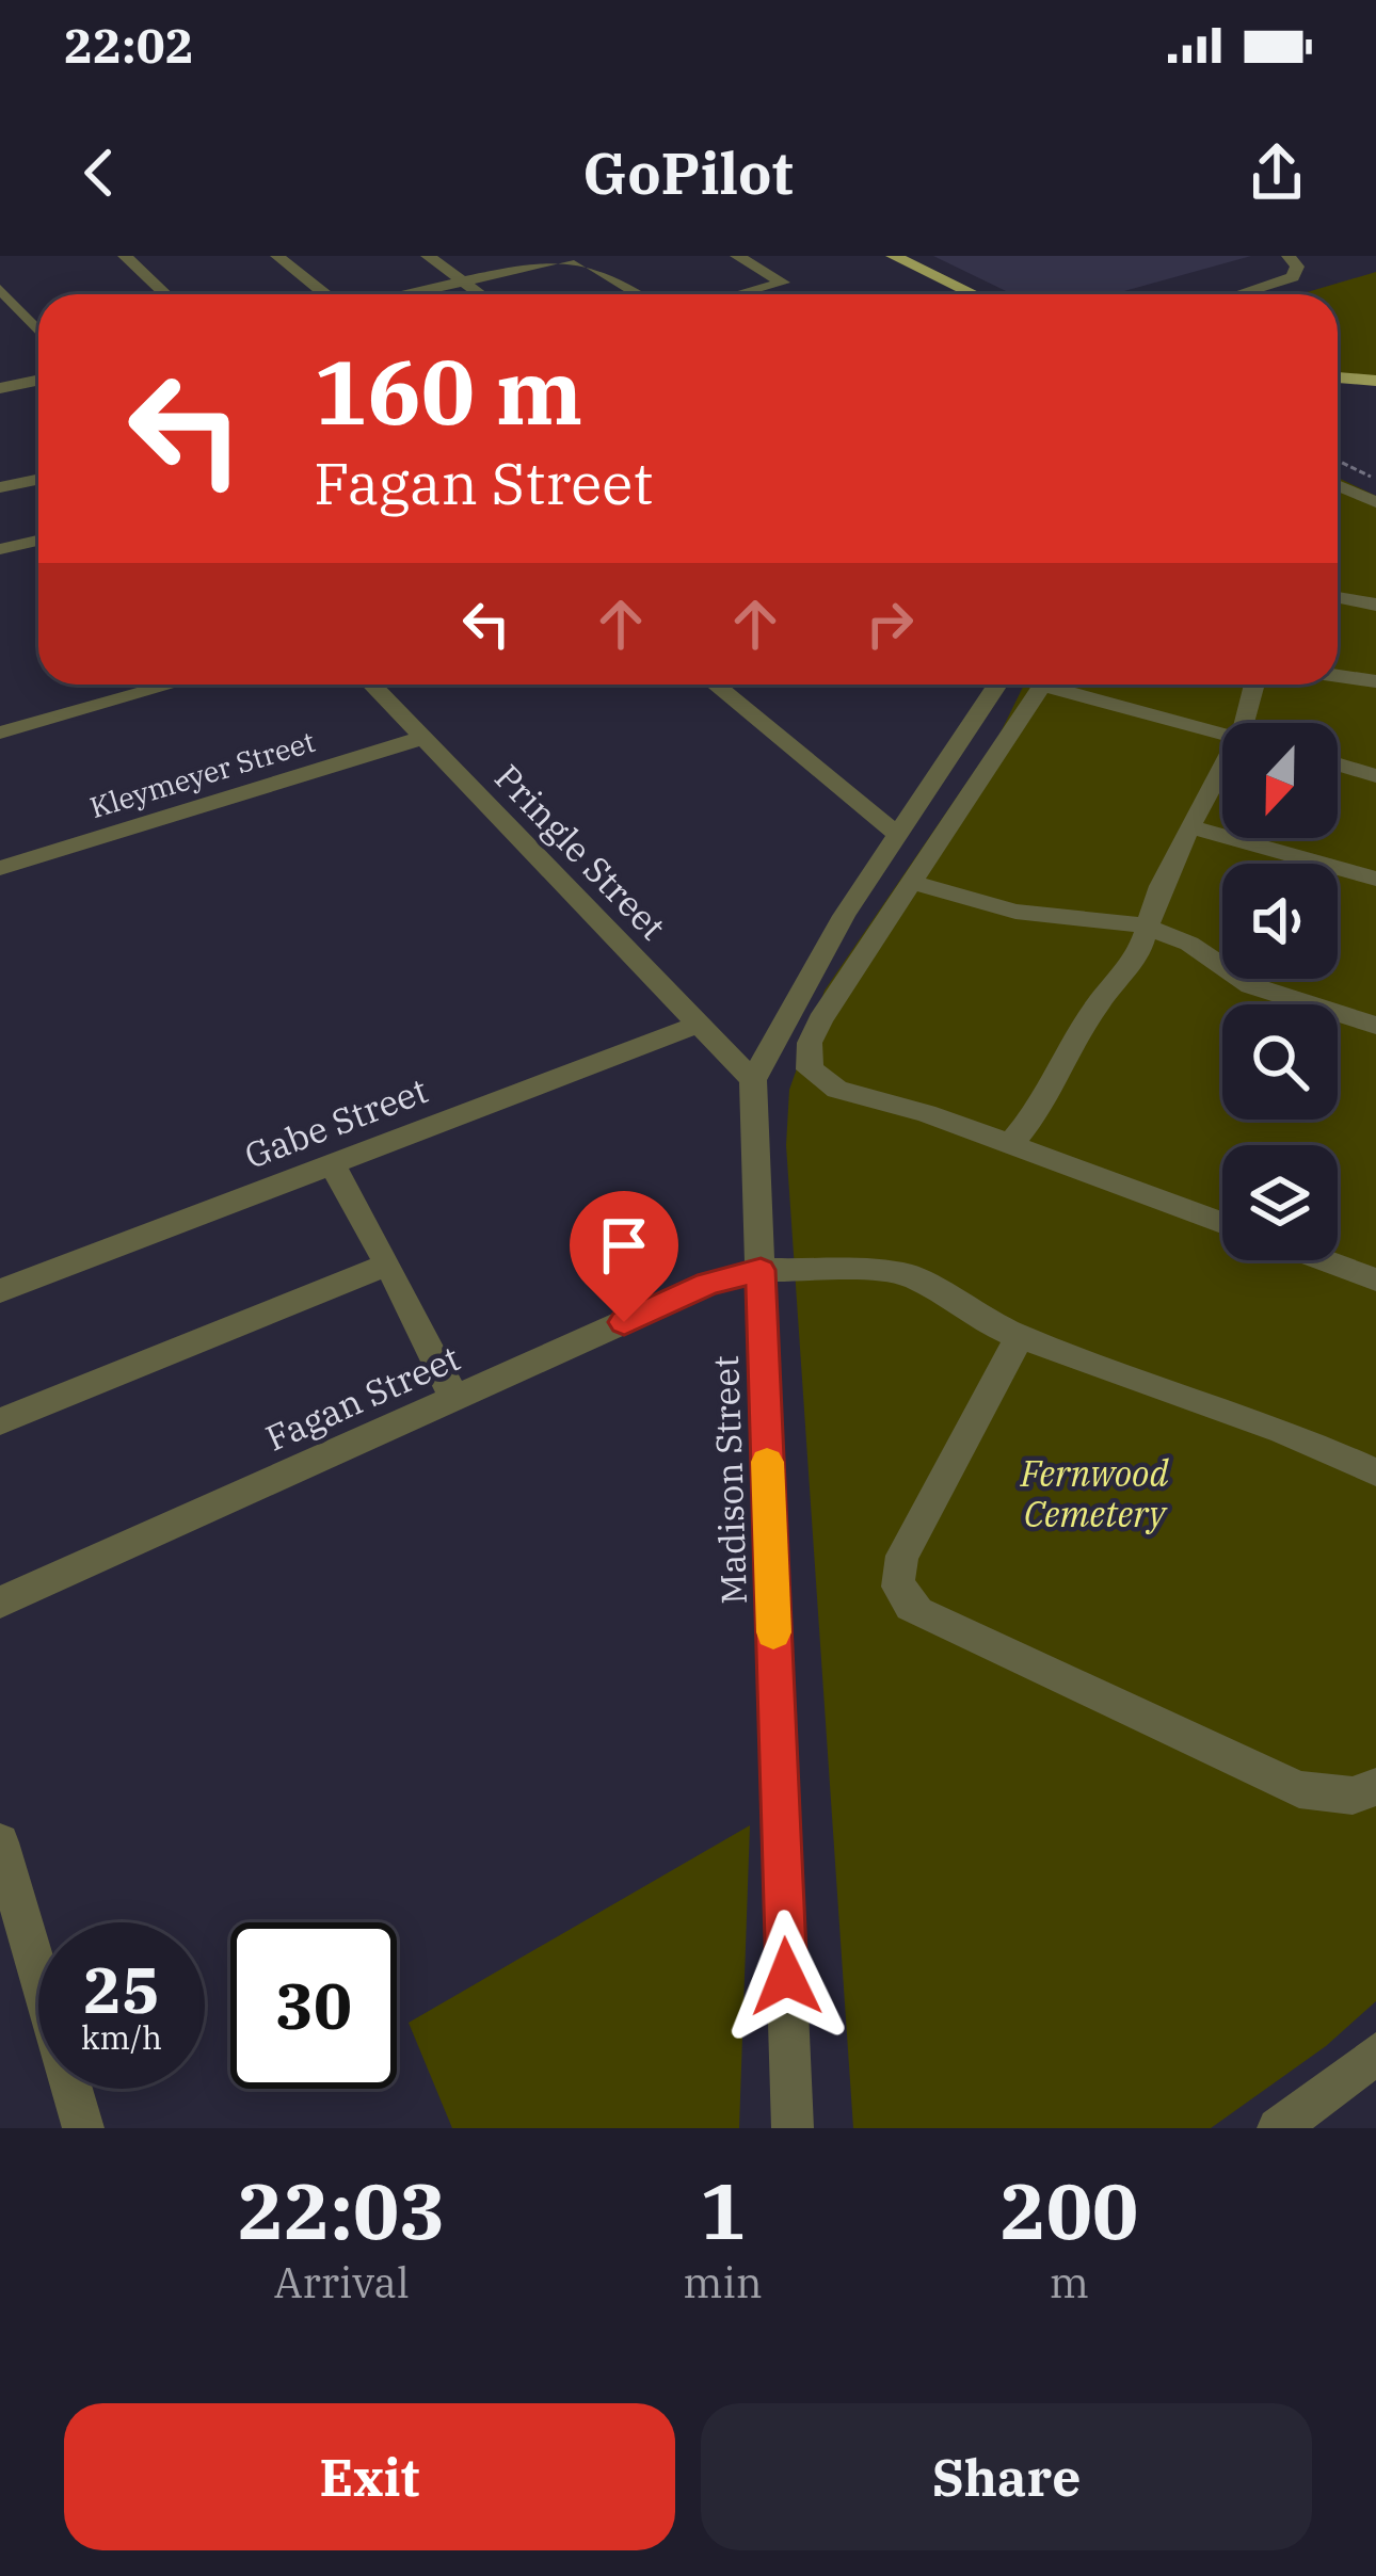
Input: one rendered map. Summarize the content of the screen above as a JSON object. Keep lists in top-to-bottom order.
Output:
{
  "streets": {
    "street": [
      "Kleymeyer Street",
      "Pringle Street",
      "Gabe Street",
      "Fagan Street",
      "Madison Street"
    ]
  },
  "crossings": [
    ["Kleymeyer Street", "Pringle Street"],
    ["Pringle Street", "Gabe Street"],
    ["Pringle Street", "Madison Street"],
    ["Fagan Street", "Madison Street"]
  ],
  "parks": ["Fernwood Cemetery"],
  "north": "bottom",
  "page": {
    "status": "22:02",
    "header": "GoPilot",
    "turn": ["160 m", "Fagan Street"],
    "speed": "25 km/h",
    "limit": "30",
    "eta": [
      "22:03",
      "Arrival",
      "1",
      "min",
      "200",
      "m"
    ],
    "buttons": ["Exit", "Share"]
  }
}
